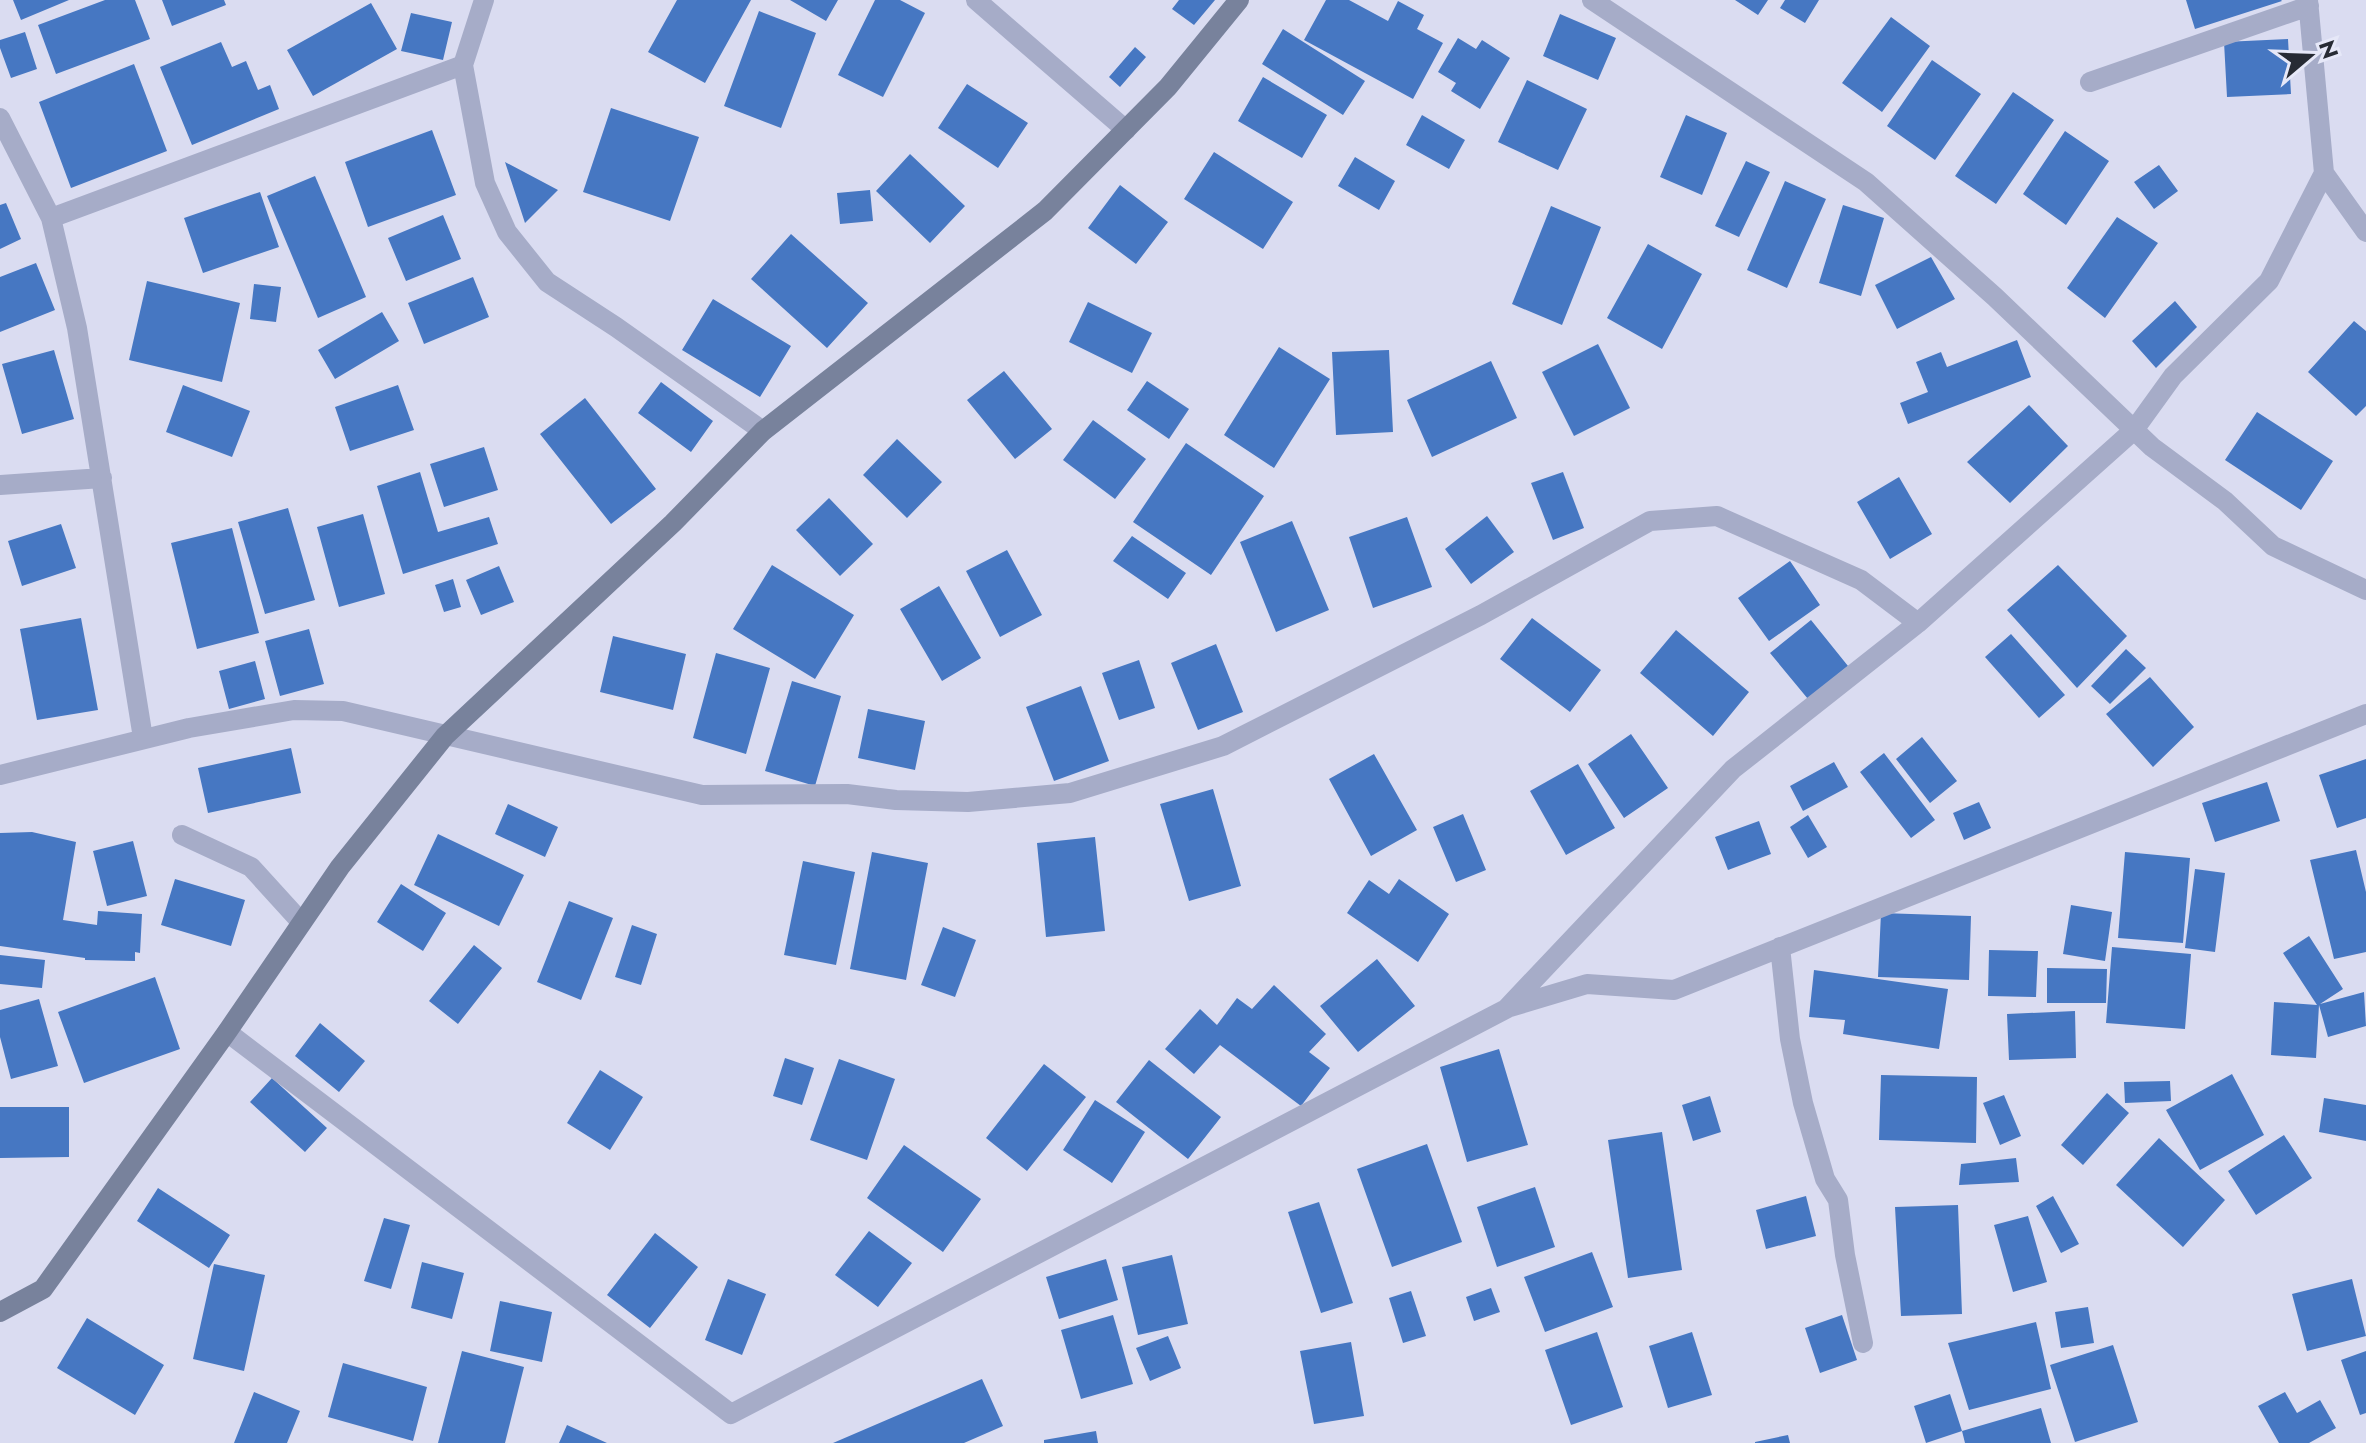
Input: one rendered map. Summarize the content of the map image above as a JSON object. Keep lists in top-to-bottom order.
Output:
{
  "north": "right"
}
